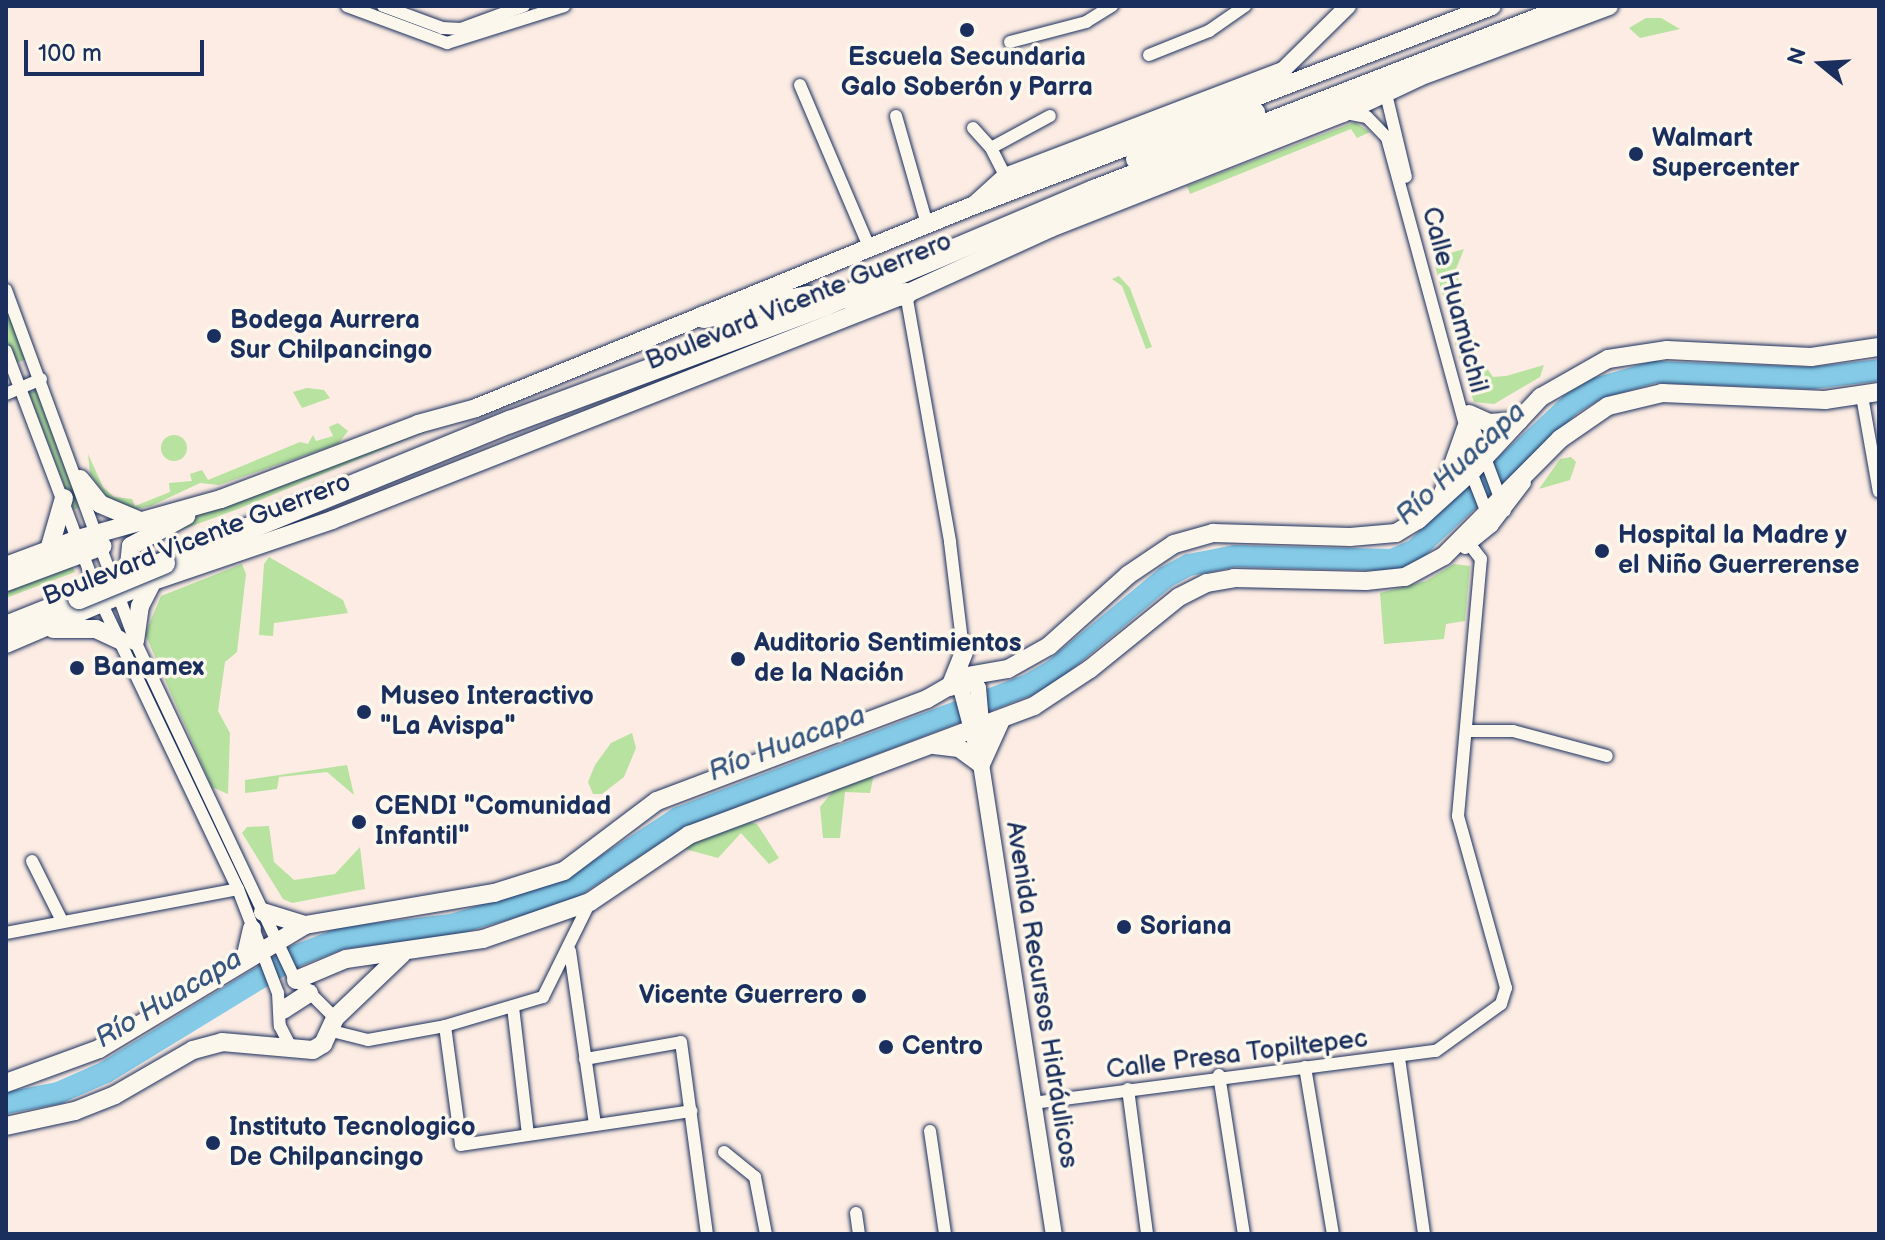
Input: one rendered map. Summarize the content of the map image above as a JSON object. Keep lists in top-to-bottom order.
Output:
{
  "streets": {
    "highway": ["Boulevard Vicente Guerrero"],
    "street": ["Calle Huamúchil", "Avenida Recursos Hidráulicos", "Calle Presa Topiltepec"]
  },
  "crossings": [
    ["Calle Huamúchil", "Boulevard Vicente Guerrero"],
    ["Avenida Recursos Hidráulicos", "Calle Presa Topiltepec"]
  ],
  "water": ["Río Huacapa"],
  "places": [
    "Escuela Secundaria Galo Soberón y Parra",
    "Walmart Supercenter",
    "Bodega Aurrera Sur Chilpancingo",
    "Hospital la Madre y el Niño Guerrerense",
    "Auditorio Sentimientos de la Nación",
    "Banamex",
    "Museo Interactivo \"La Avispa\"",
    "CENDI \"Comunidad Infantil\"",
    "Soriana",
    "Vicente Guerrero",
    "Centro",
    "Instituto Tecnologico De Chilpancingo"
  ],
  "scale_bar": "100 m",
  "north": "left"
}
